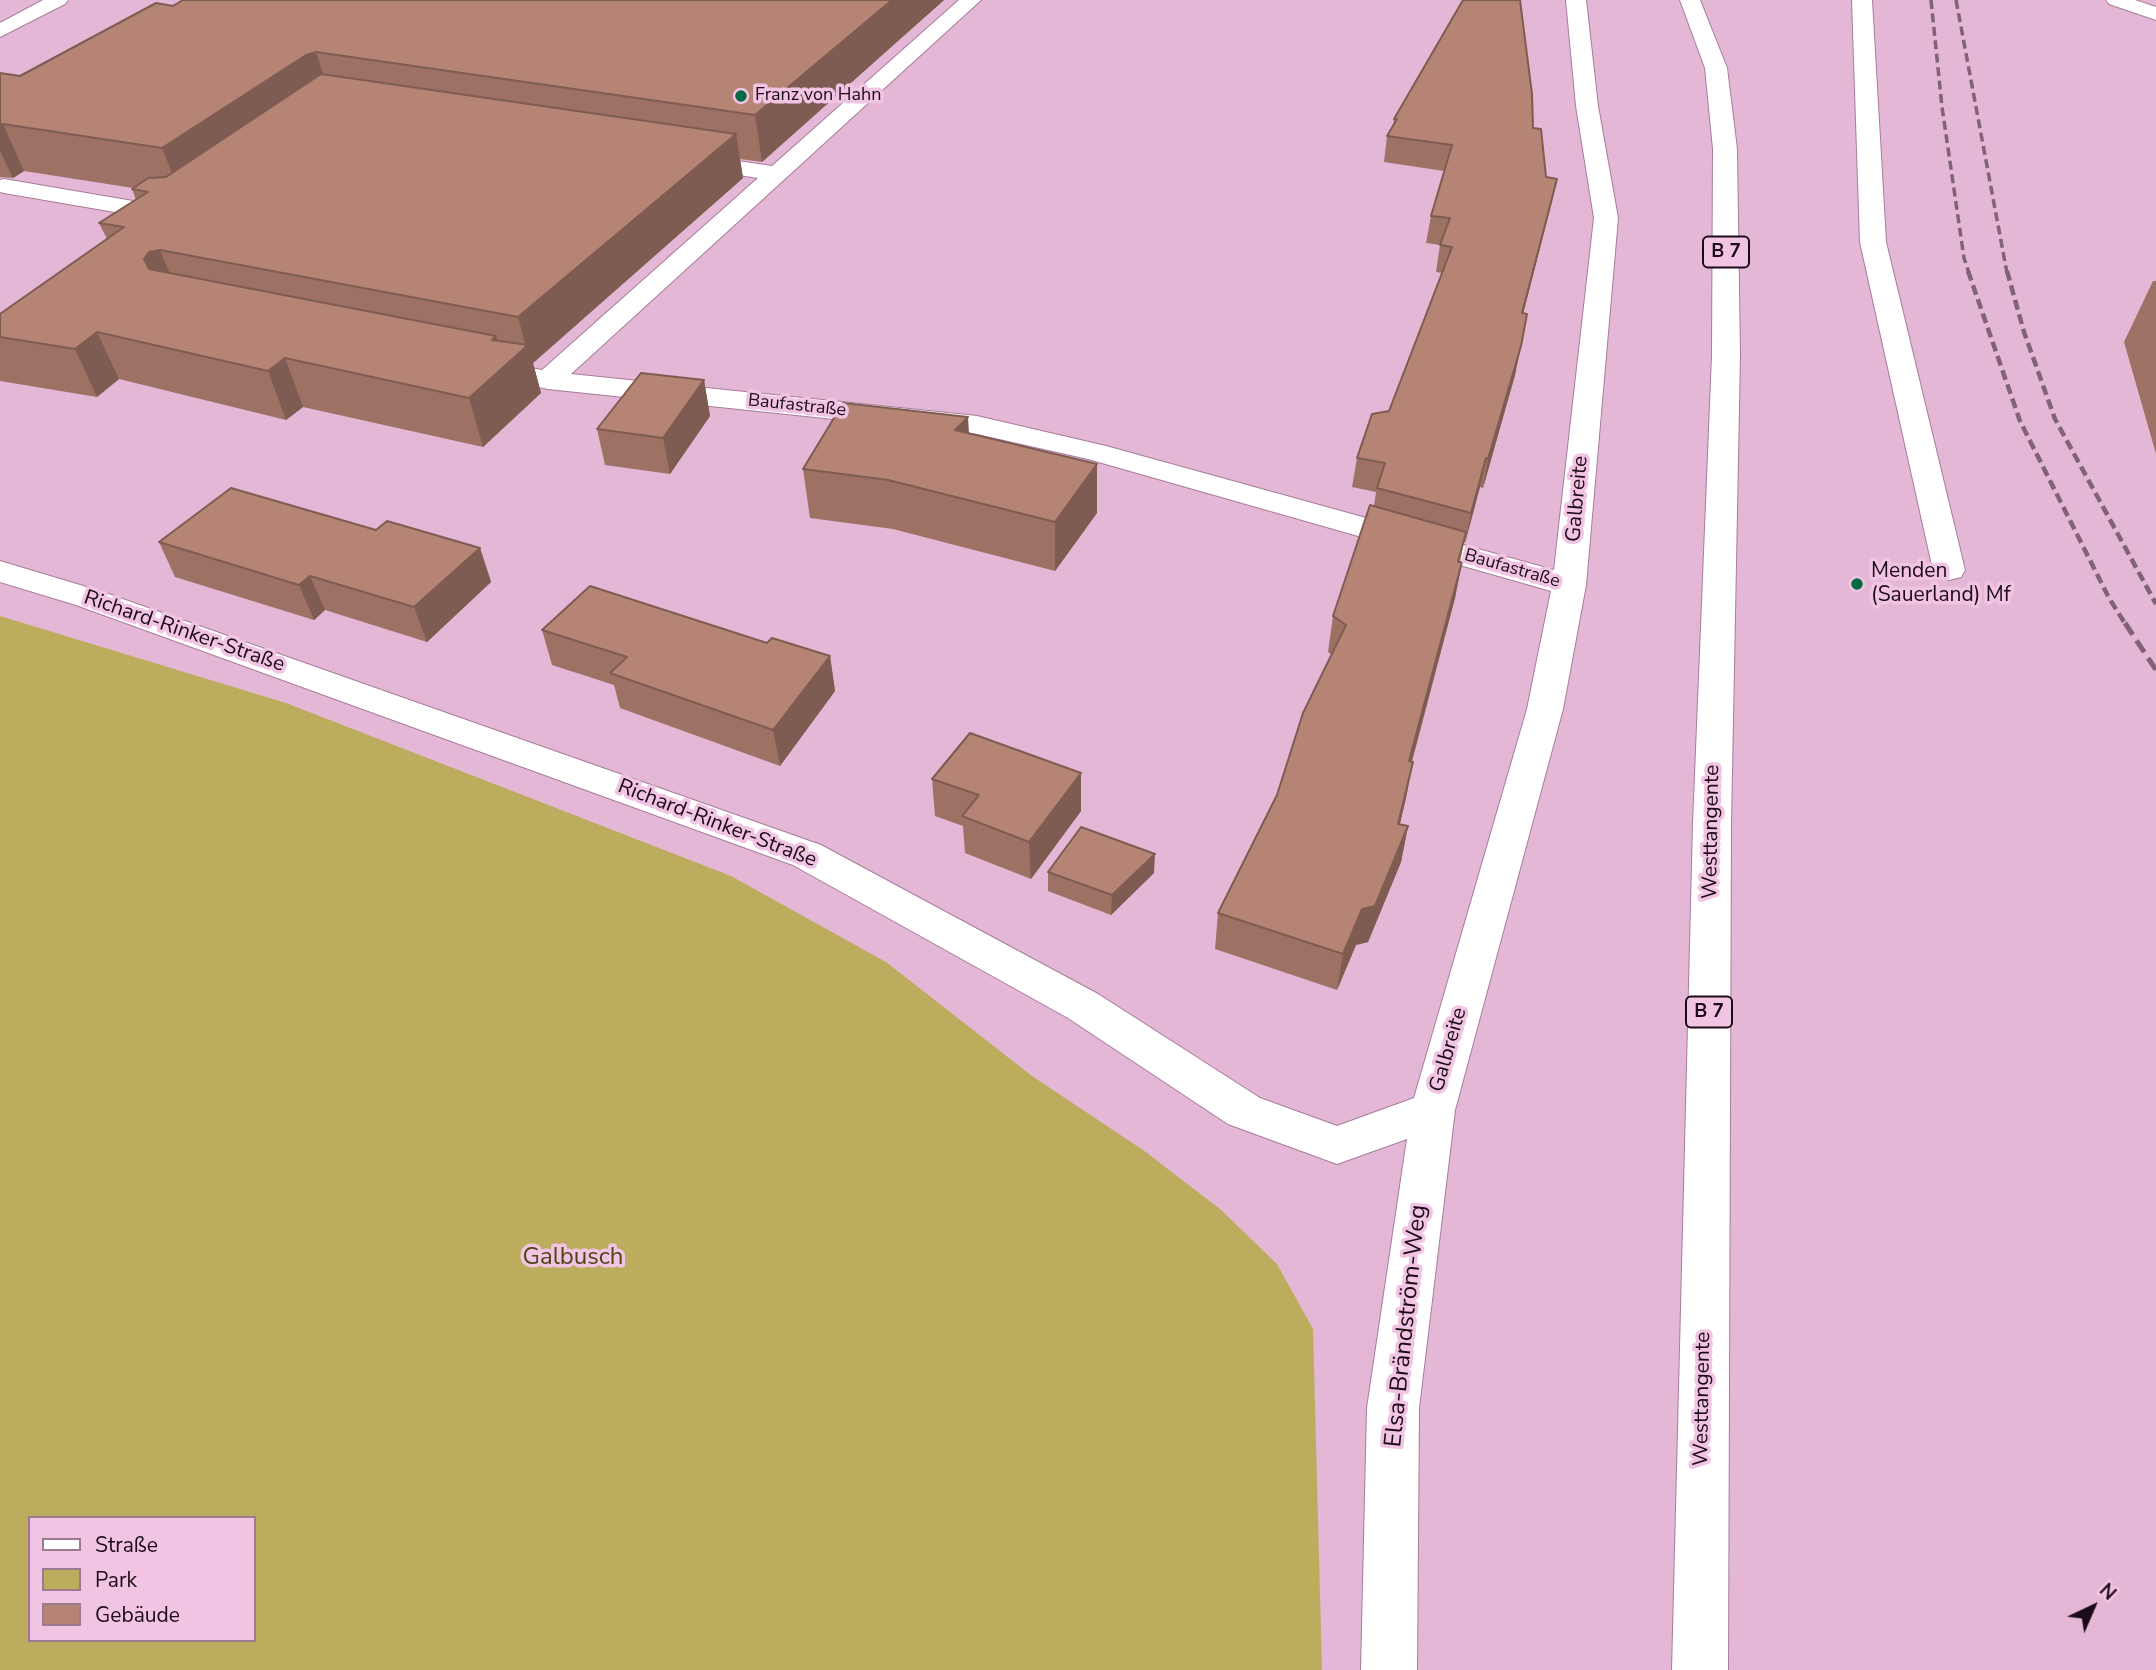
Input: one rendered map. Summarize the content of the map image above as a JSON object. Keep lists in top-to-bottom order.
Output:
{
  "streets": {
    "street": [
      "B 7",
      "Baufastraße",
      "Galbreite",
      "Richard-Rinker-Straße",
      "Westtangente",
      "Elsa-Brändström-Weg"
    ]
  },
  "crossings": [
    ["Baufastraße", "Galbreite"],
    ["Galbreite", "Richard-Rinker-Straße"],
    ["Galbreite", "Elsa-Brändström-Weg"],
    ["Richard-Rinker-Straße", "Elsa-Brändström-Weg"]
  ],
  "parks": ["Galbusch"],
  "places": ["Franz von Hahn", "Menden (Sauerland) Mf"],
  "legend": ["Straße", "Park", "Gebäude"],
  "north": "top right"
}
